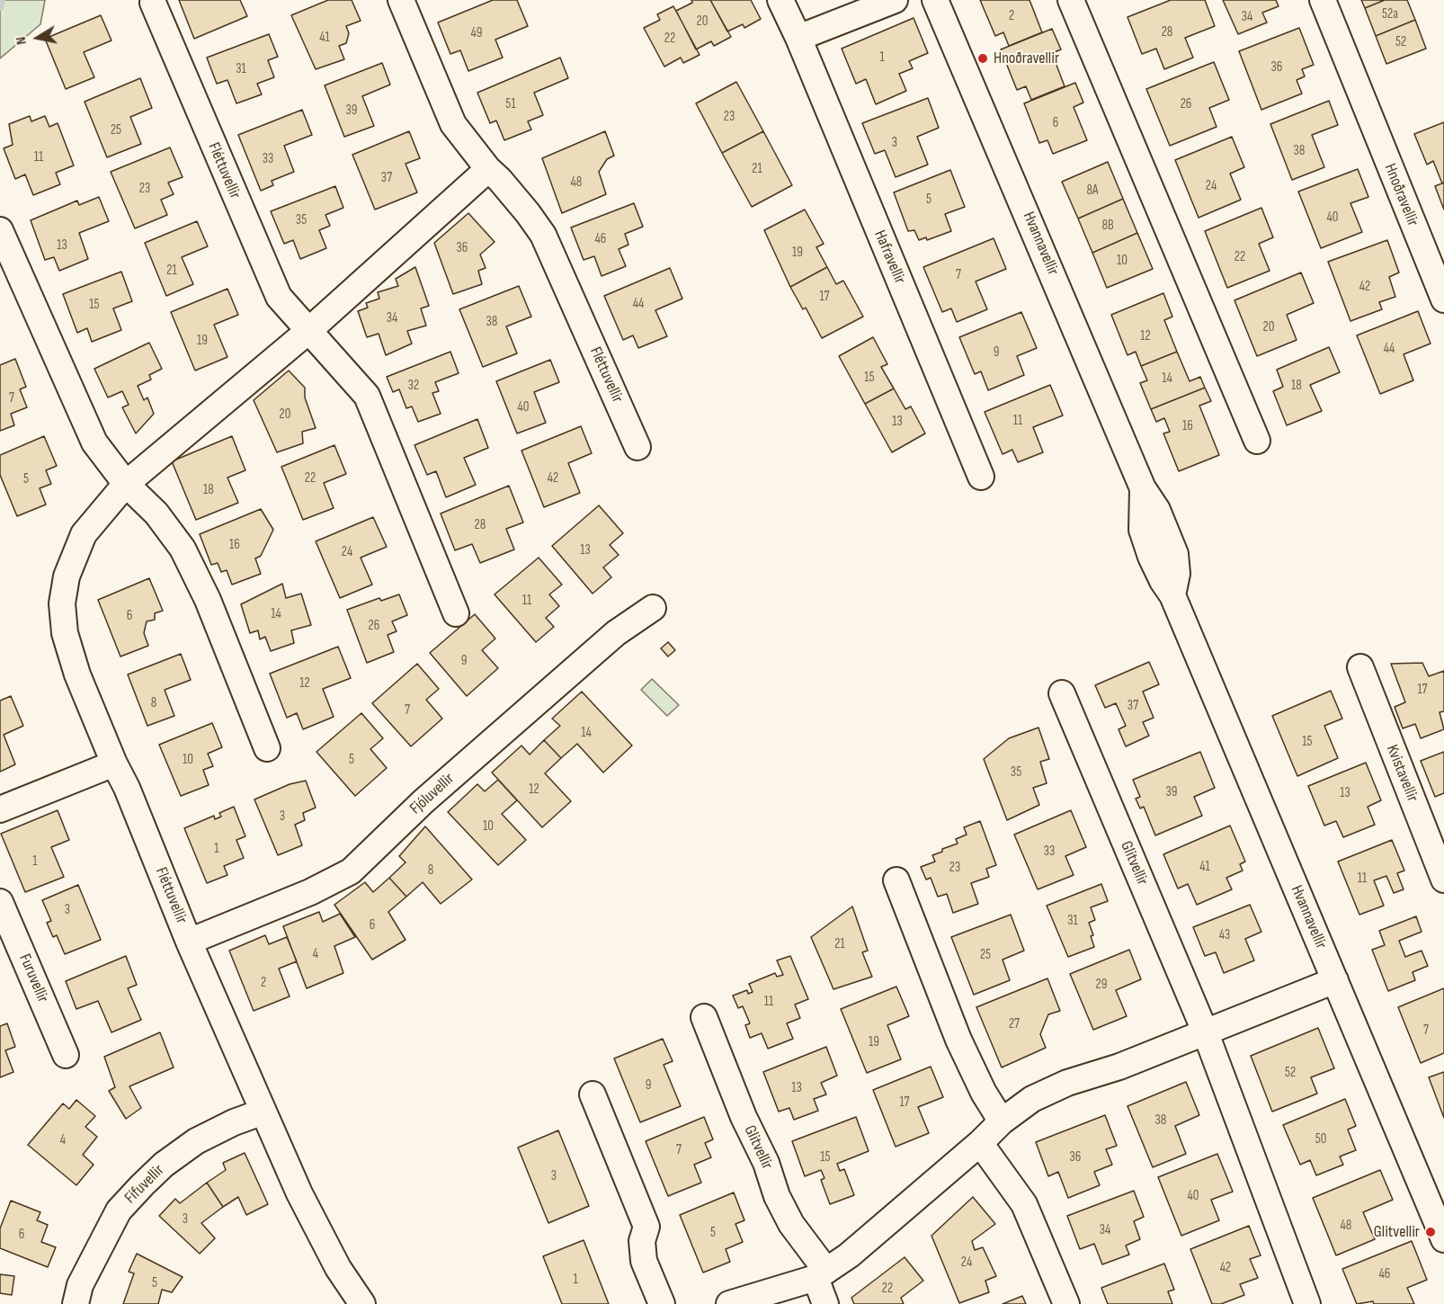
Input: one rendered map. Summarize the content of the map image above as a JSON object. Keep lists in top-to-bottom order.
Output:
{
  "streets": {
    "street": [
      "Fléttuvellir",
      "Hnoðravellir",
      "Hvannavellir",
      "Hafravellir",
      "Kvistavellir",
      "Fjóluvellir",
      "Glitvellir",
      "Furuvellir",
      "Fífuvellir"
    ]
  },
  "crossings": [
    ["Fléttuvellir", "Fjóluvellir"],
    ["Fléttuvellir", "Fífuvellir"]
  ],
  "places": ["Hnoðravellir", "Glitvellir"],
  "house_numbers": [
    "52a",
    "2",
    "34",
    "20",
    "28",
    "49",
    "41",
    "22",
    "52",
    "1",
    "36",
    "31",
    "51",
    "26",
    "39",
    "23",
    "6",
    "25",
    "3",
    "38",
    "11",
    "33",
    "21",
    "37",
    "48",
    "24",
    "23",
    "8A",
    "5",
    "40",
    "35",
    "8B",
    "46",
    "13",
    "36",
    "19",
    "22",
    "10",
    "21",
    "7",
    "42",
    "17",
    "44",
    "15",
    "34",
    "38",
    "20",
    "12",
    "19",
    "44",
    "9",
    "15",
    "14",
    "32",
    "18",
    "7",
    "40",
    "20",
    "11",
    "13",
    "16",
    "22",
    "42",
    "5",
    "18",
    "28",
    "16",
    "13",
    "24",
    "11",
    "14",
    "6",
    "26",
    "9",
    "12",
    "17",
    "8",
    "37",
    "7",
    "14",
    "15",
    "10",
    "5",
    "35",
    "12",
    "39",
    "13",
    "3",
    "10",
    "1",
    "33",
    "1",
    "41",
    "23",
    "8",
    "11",
    "3",
    "31",
    "6",
    "43",
    "21",
    "4",
    "25",
    "2",
    "29",
    "11",
    "27",
    "7",
    "19",
    "52",
    "9",
    "13",
    "17",
    "38",
    "50",
    "4",
    "7",
    "15",
    "36",
    "3",
    "40",
    "3",
    "48",
    "34",
    "5",
    "6",
    "24",
    "42",
    "46",
    "1",
    "5",
    "22"
  ],
  "north": "left"
}
